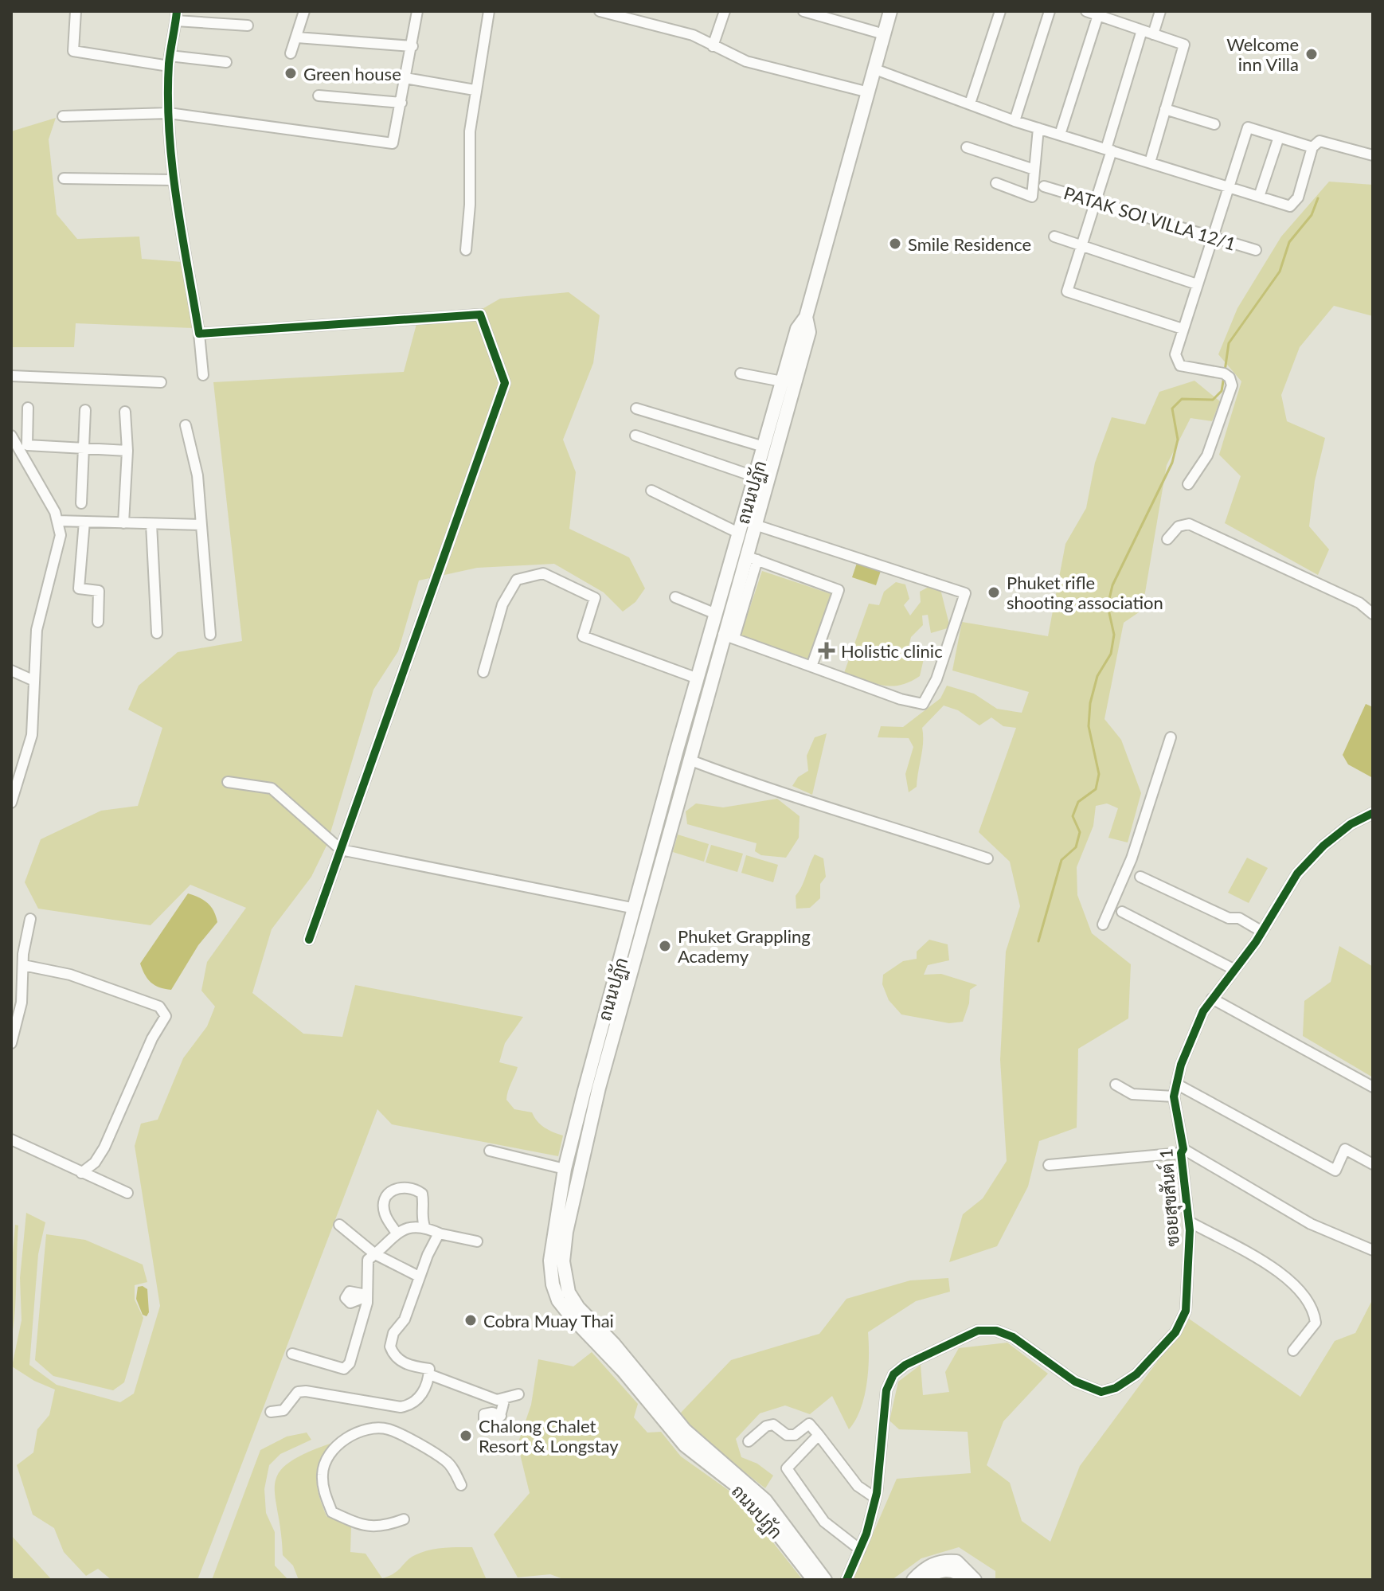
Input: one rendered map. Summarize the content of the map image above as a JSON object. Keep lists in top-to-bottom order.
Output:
{
  "streets": {
    "main road": ["ถนนปฏัก"],
    "street": ["PATAK SOI VILLA 12/1", "ซอยสุขสันต์ 1"]
  },
  "places": {
    "other": [
      "Welcome inn Villa",
      "Green house",
      "Smile Residence",
      "Phuket rifle shooting association",
      "Phuket Grappling Academy",
      "Cobra Muay Thai",
      "Chalong Chalet Resort & Longstay"
    ],
    "health": ["Holistic clinic"]
  }
}
